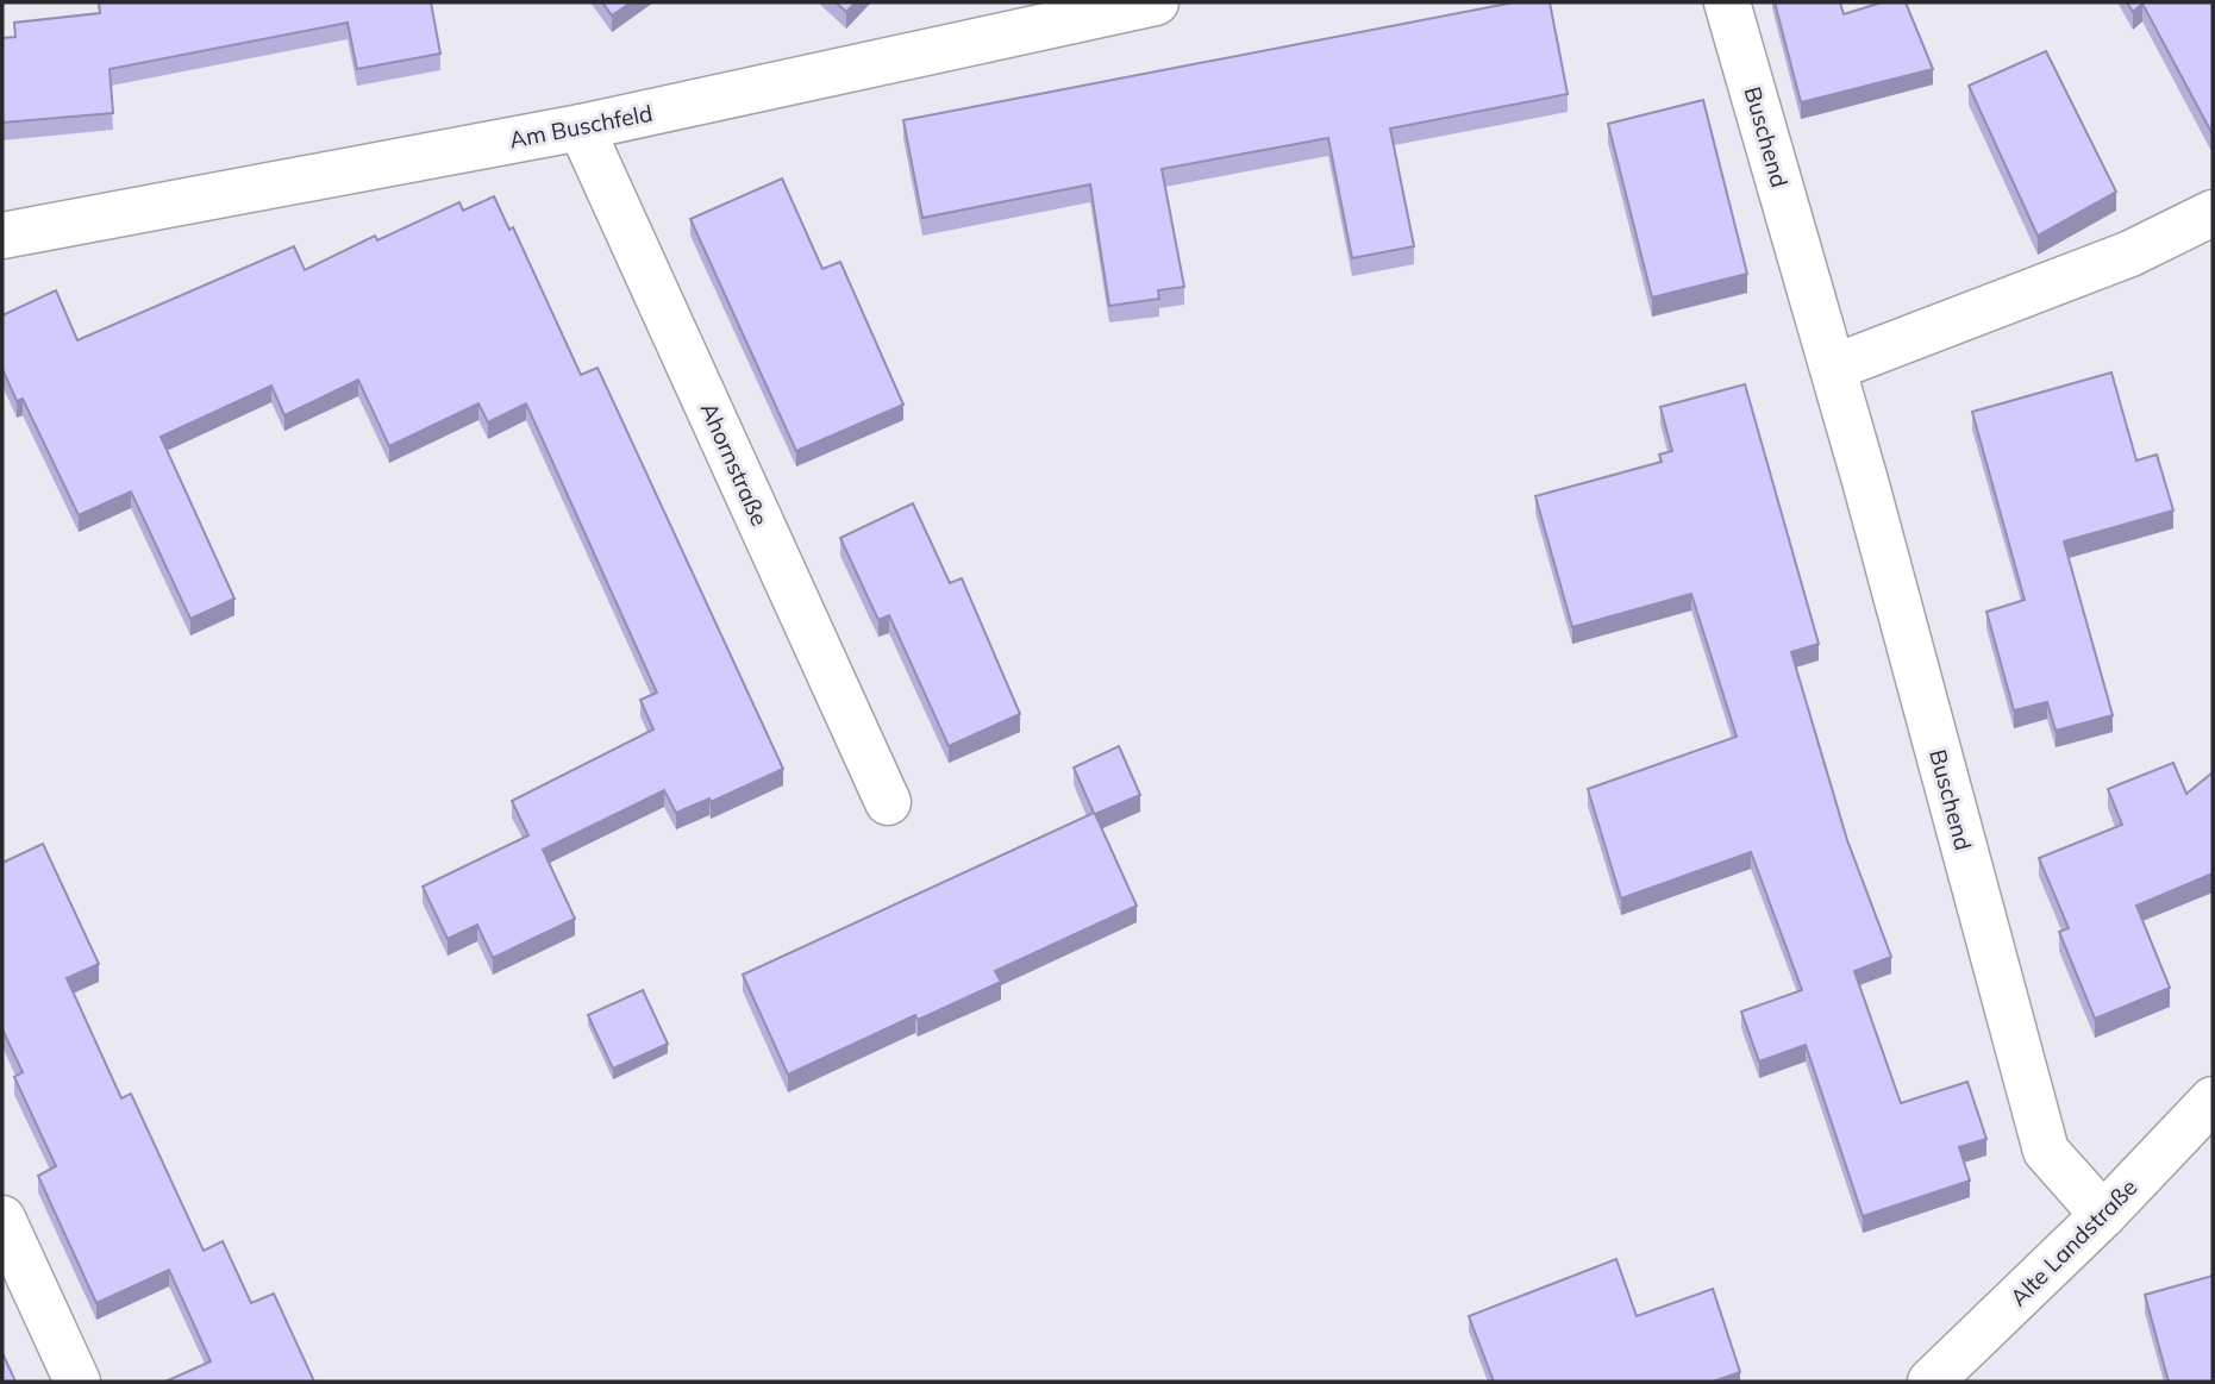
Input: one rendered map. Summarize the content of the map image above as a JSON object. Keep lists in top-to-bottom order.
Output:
{
  "streets": {
    "street": [
      "Am Buschfeld",
      "Buschend",
      "Ahornstraße",
      "Alte Landstraße"
    ]
  },
  "crossings": [
    ["Am Buschfeld", "Ahornstraße"],
    ["Buschend", "Alte Landstraße"]
  ]
}
